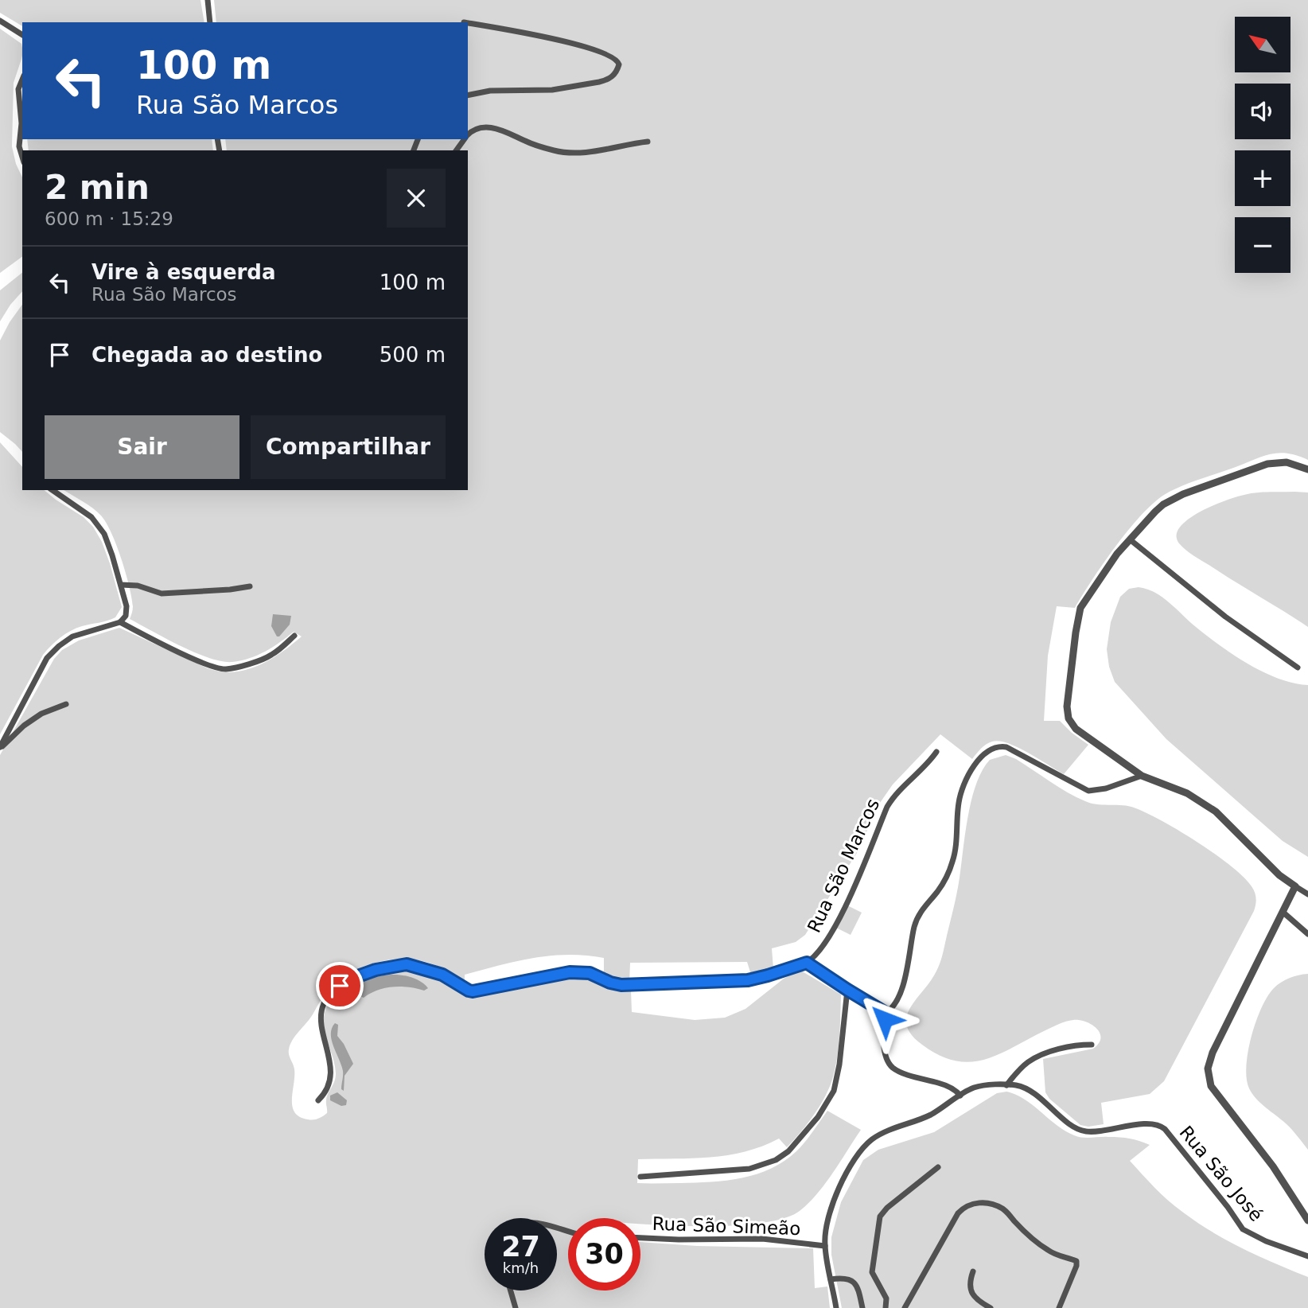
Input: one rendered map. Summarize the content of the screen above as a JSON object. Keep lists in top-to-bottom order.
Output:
{
  "streets": {
    "street": ["Rua São Marcos", "Rua São José", "Rua São Simeão"]
  },
  "crossings": [
    ["Rua São José", "Rua São Simeão"]
  ],
  "north": "top left",
  "page": {
    "map_buttons": ["+", "−"],
    "turn": ["100 m", "Rua São Marcos"],
    "heading": ["2 min", "600 m · 15:29"],
    "list": [
      {
        "name": "Vire à esquerda",
        "note": "Rua São Marcos",
        "value": "100 m"
      },
      {
        "name": "Chegada ao destino",
        "value": "500 m"
      }
    ],
    "buttons": ["Sair", "Compartilhar"],
    "speed": "27 km/h",
    "limit": "30"
  }
}
